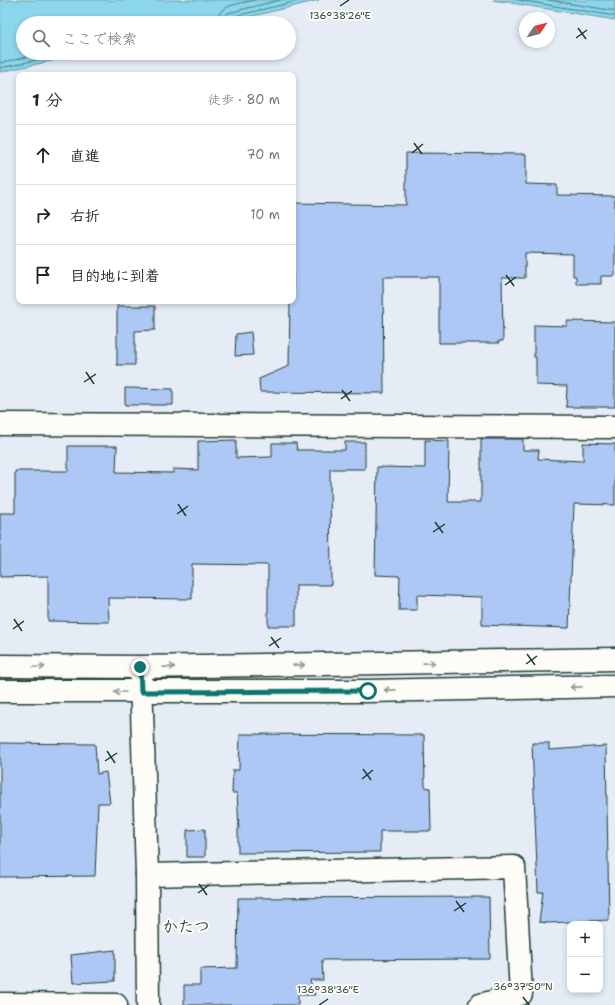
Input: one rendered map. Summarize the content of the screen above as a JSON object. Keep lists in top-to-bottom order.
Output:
{
  "districts": ["かたつ"],
  "north": "top right",
  "page": {
    "search": "ここで検索",
    "heading": ["1 分", "徒歩 · 80 m"],
    "list": [
      ["直進", "70 m"],
      ["右折", "10 m"],
      "目的地に到着"
    ],
    "map_buttons": ["+", "−"]
  },
  "coordinates": ["136°38'26\"E", "36°37'50\"N", "136°38'36\"E"]
}
